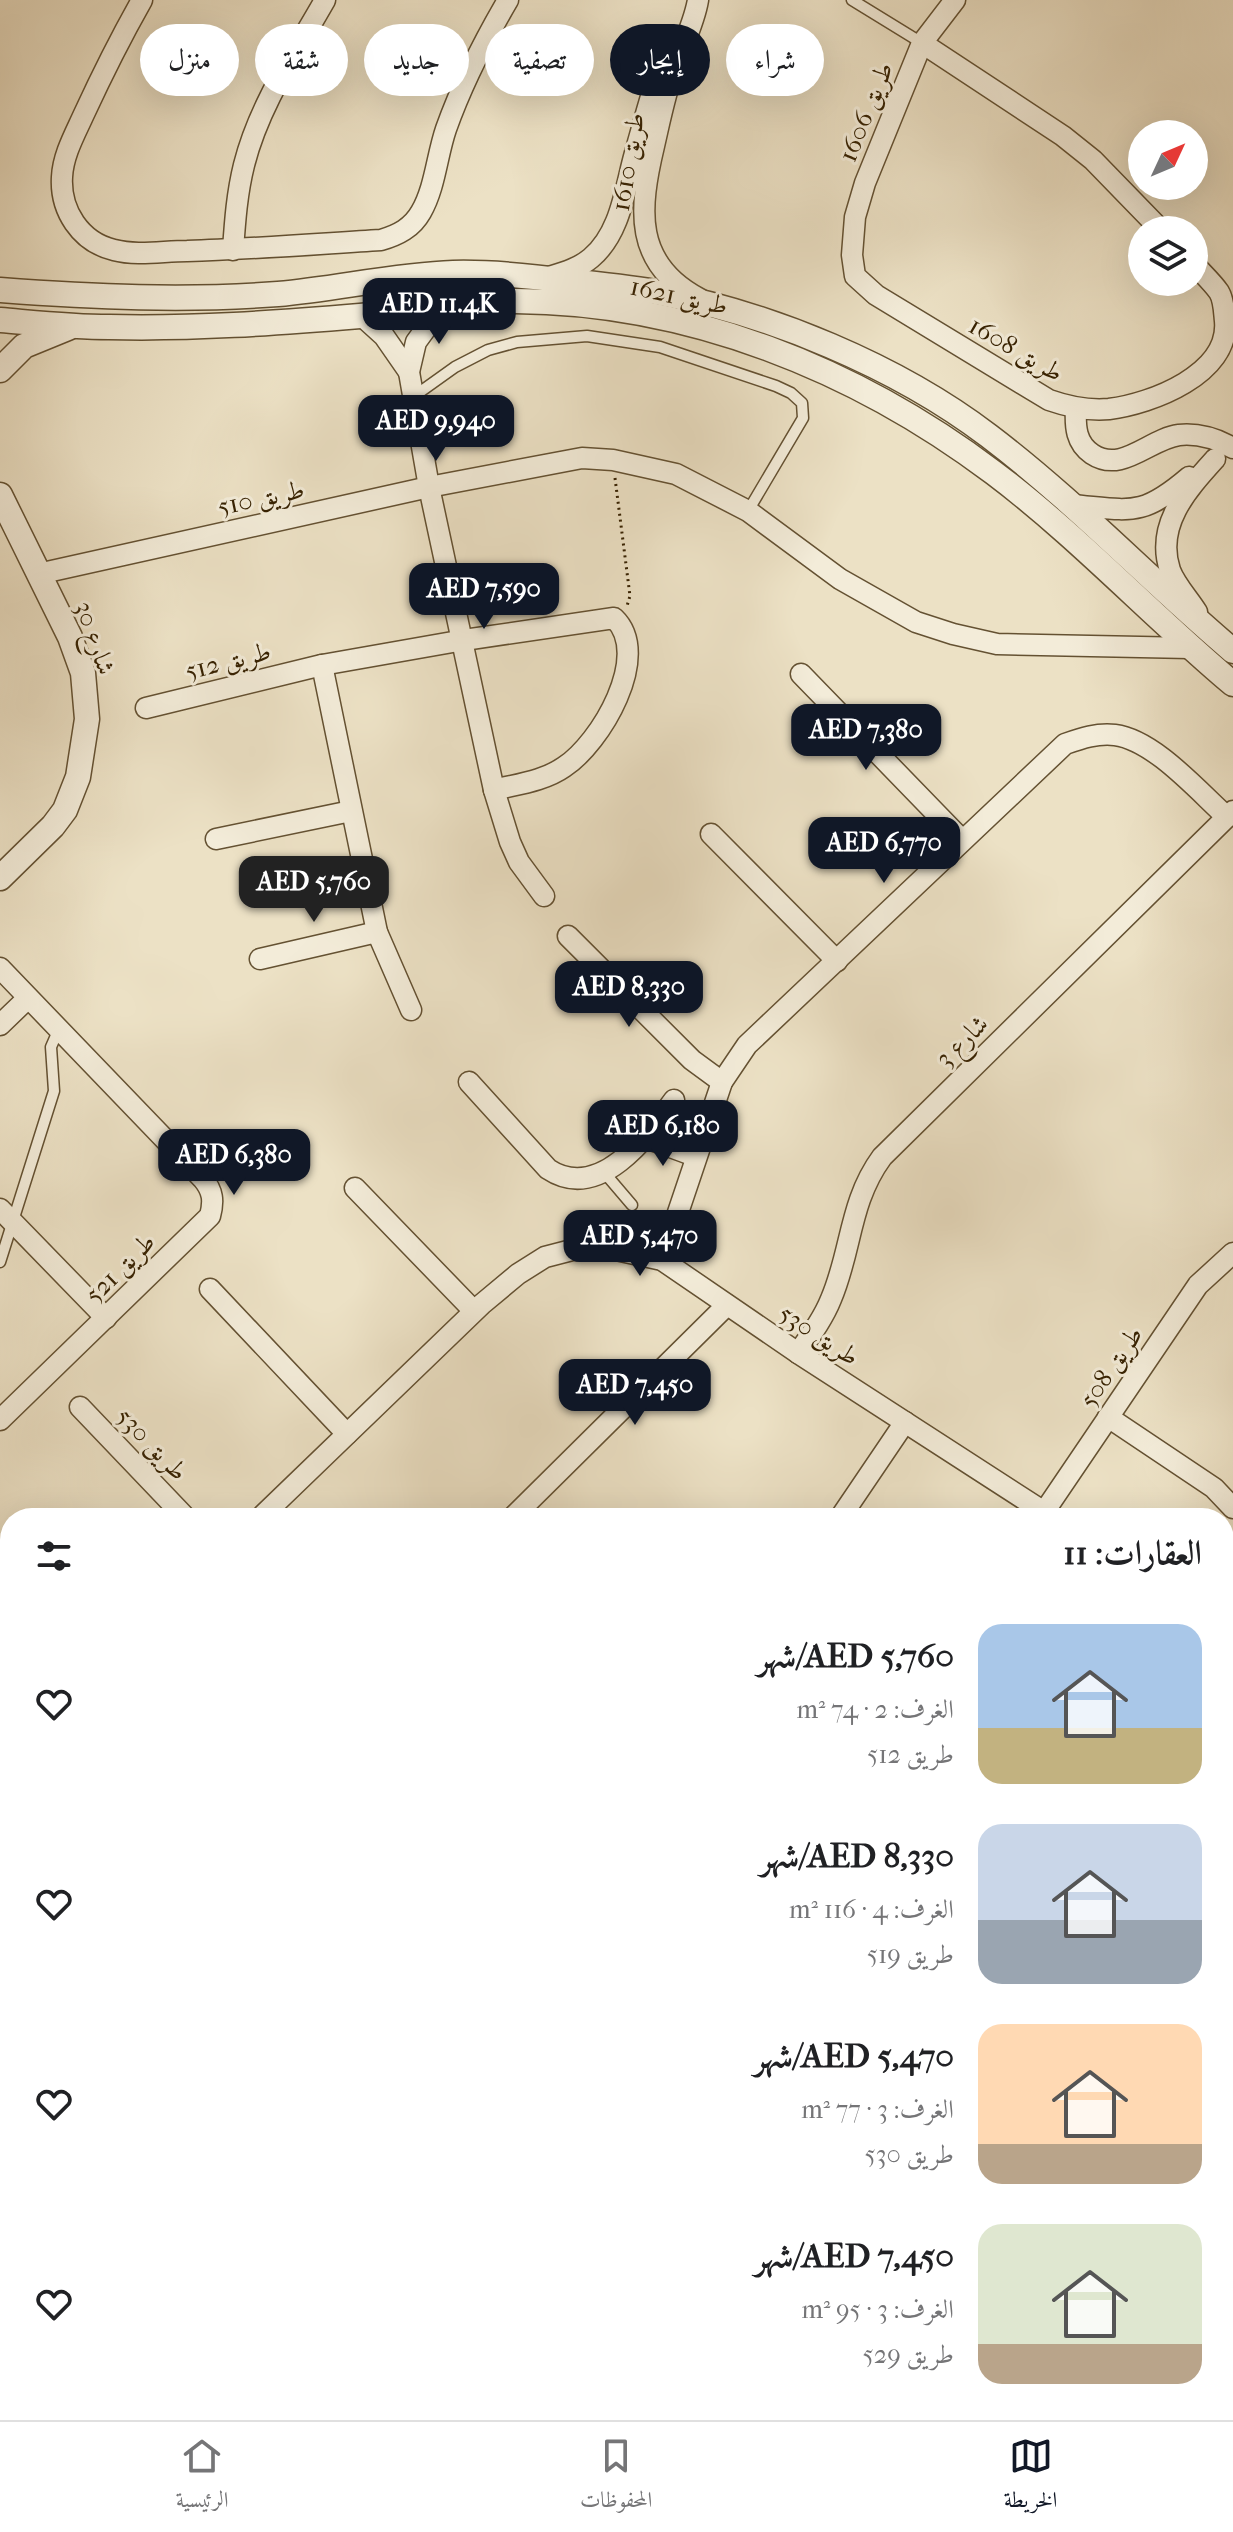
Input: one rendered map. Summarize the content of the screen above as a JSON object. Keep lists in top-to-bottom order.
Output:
{
  "streets": {
    "street": [
      "طريق 1606",
      "طريق 1610",
      "طريق 1621",
      "طريق 1608",
      "طريق 510",
      "شارع 30",
      "طريق 512",
      "شارع 3",
      "طريق 521",
      "طريق 530",
      "طريق 508"
    ]
  },
  "crossings": [
    ["طريق 1606", "طريق 1608"],
    ["طريق 1610", "طريق 1621"],
    ["طريق 1621", "طريق 510"],
    ["طريق 510", "شارع 30"],
    ["شارع 3", "طريق 530"]
  ],
  "north": "top right",
  "page": {
    "chip": [
      "شراء",
      "إيجار",
      "تصفية",
      "جديد",
      "شقة",
      "منزل"
    ],
    "price": [
      "AED 11.4K",
      "AED 9,940",
      "AED 7,590",
      "AED 7,380",
      "AED 6,770",
      "AED 5,760",
      "AED 8,330",
      "AED 6,180",
      "AED 6,380",
      "AED 5,470",
      "AED 7,450"
    ],
    "heading": "العقارات: 11",
    "list": [
      {
        "name": "AED 5,760/شهر",
        "note": "الغرف: 2 · 74 m² · طريق 512"
      },
      {
        "name": "AED 8,330/شهر",
        "note": "الغرف: 4 · 116 m² · طريق 519"
      },
      {
        "name": "AED 5,470/شهر",
        "note": "الغرف: 3 · 77 m² · طريق 530"
      },
      {
        "name": "AED 7,450/شهر",
        "note": "الغرف: 3 · 95 m² · طريق 529"
      }
    ],
    "tabs": ["الخريطة", "المحفوظات", "الرئيسية"]
  }
}
